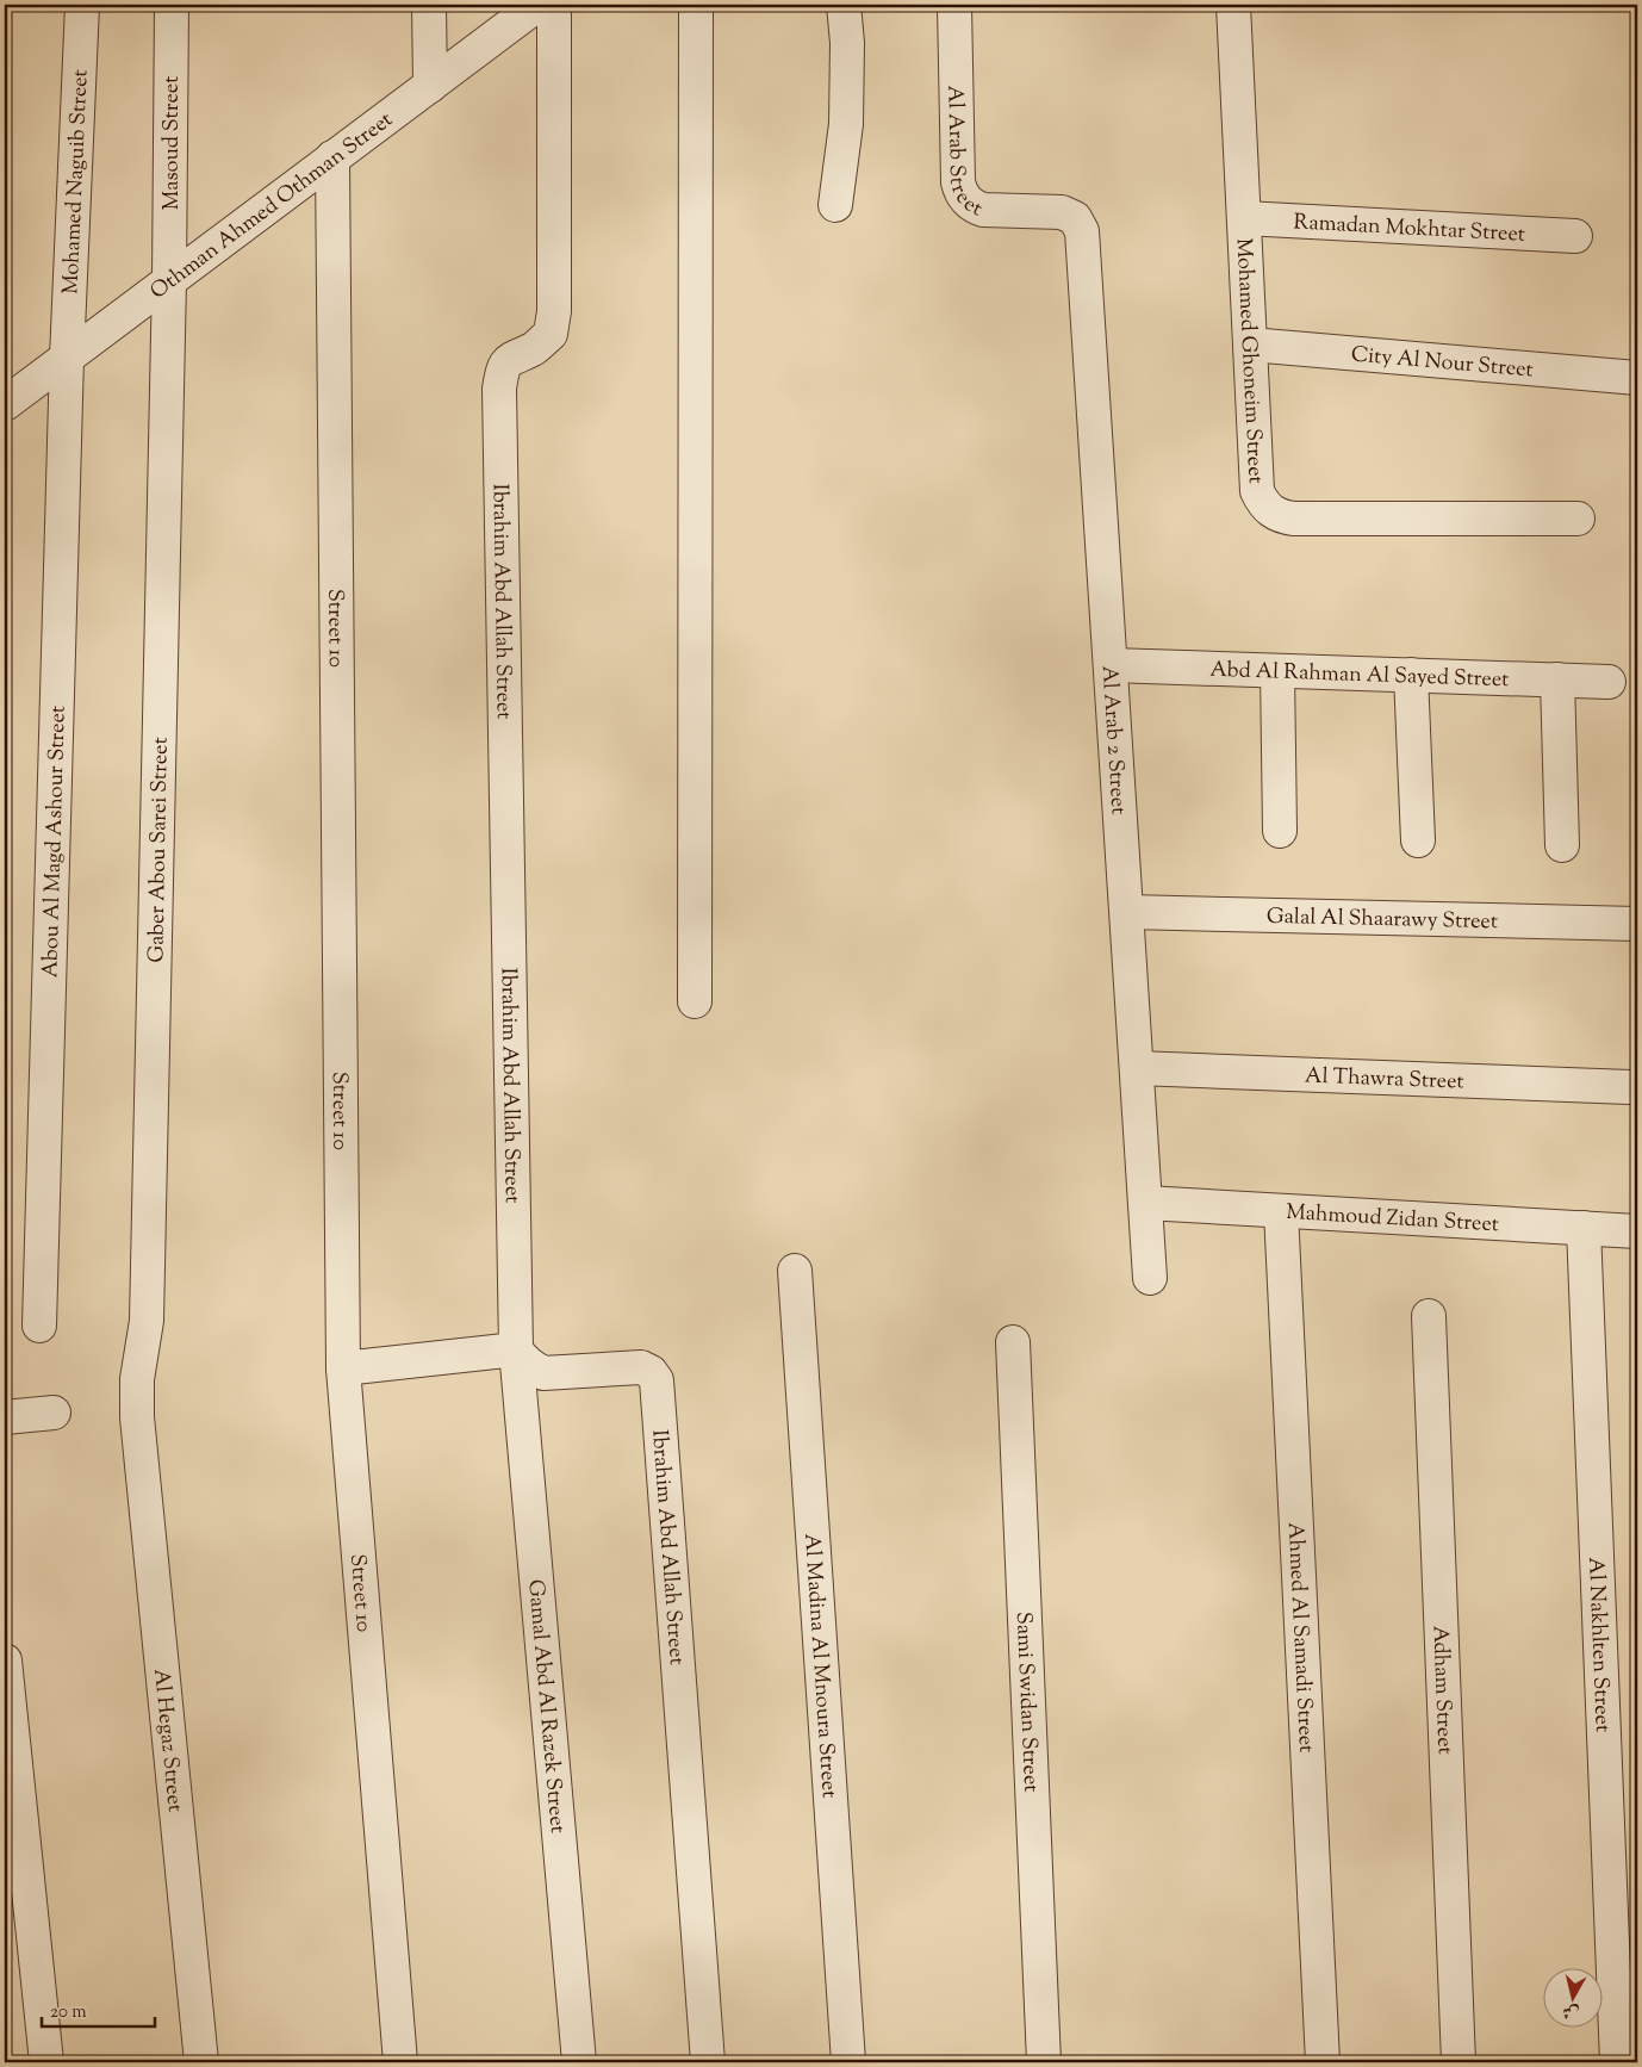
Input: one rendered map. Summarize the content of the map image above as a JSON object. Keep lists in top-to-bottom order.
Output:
{
  "streets": {
    "street": [
      "Al Arab Street",
      "Masoud Street",
      "Mohamed Naguib Street",
      "Othman Ahmed Othman Street",
      "Ramadan Mokhtar Street",
      "Mohamed Ghoneim Street",
      "City Al Nour Street",
      "Ibrahim Abd Allah Street",
      "Street 10",
      "Abd Al Rahman Al Sayed Street",
      "Al Arab 2 Street",
      "Abou Al Magd Ashour Street",
      "Gaber Abou Sarei Street",
      "Galal Al Shaarawy Street",
      "Al Thawra Street",
      "Mahmoud Zidan Street",
      "Ahmed Al Samadi Street",
      "Al Nakhlten Street",
      "Al Madina Al Mnoura Street",
      "Adham Street",
      "Sami Swidan Street",
      "Gamal Abd Al Razek Street",
      "Al Hegaz Street"
    ]
  },
  "crossings": [
    ["Al Arab Street", "Al Arab 2 Street"],
    ["Masoud Street", "Othman Ahmed Othman Street"],
    ["Masoud Street", "Gaber Abou Sarei Street"],
    ["Mohamed Naguib Street", "Othman Ahmed Othman Street"],
    ["Mohamed Naguib Street", "Abou Al Magd Ashour Street"],
    ["Othman Ahmed Othman Street", "Street 10"],
    ["Othman Ahmed Othman Street", "Abou Al Magd Ashour Street"],
    ["Othman Ahmed Othman Street", "Gaber Abou Sarei Street"],
    ["Ramadan Mokhtar Street", "Mohamed Ghoneim Street"],
    ["Mohamed Ghoneim Street", "City Al Nour Street"],
    ["Ibrahim Abd Allah Street", "Gamal Abd Al Razek Street"],
    ["Abd Al Rahman Al Sayed Street", "Al Arab 2 Street"],
    ["Al Arab 2 Street", "Galal Al Shaarawy Street"],
    ["Al Arab 2 Street", "Al Thawra Street"],
    ["Al Arab 2 Street", "Mahmoud Zidan Street"],
    ["Gaber Abou Sarei Street", "Al Hegaz Street"],
    ["Mahmoud Zidan Street", "Ahmed Al Samadi Street"],
    ["Mahmoud Zidan Street", "Al Nakhlten Street"]
  ],
  "scale_bar": "20 m",
  "north": "bottom"
}
